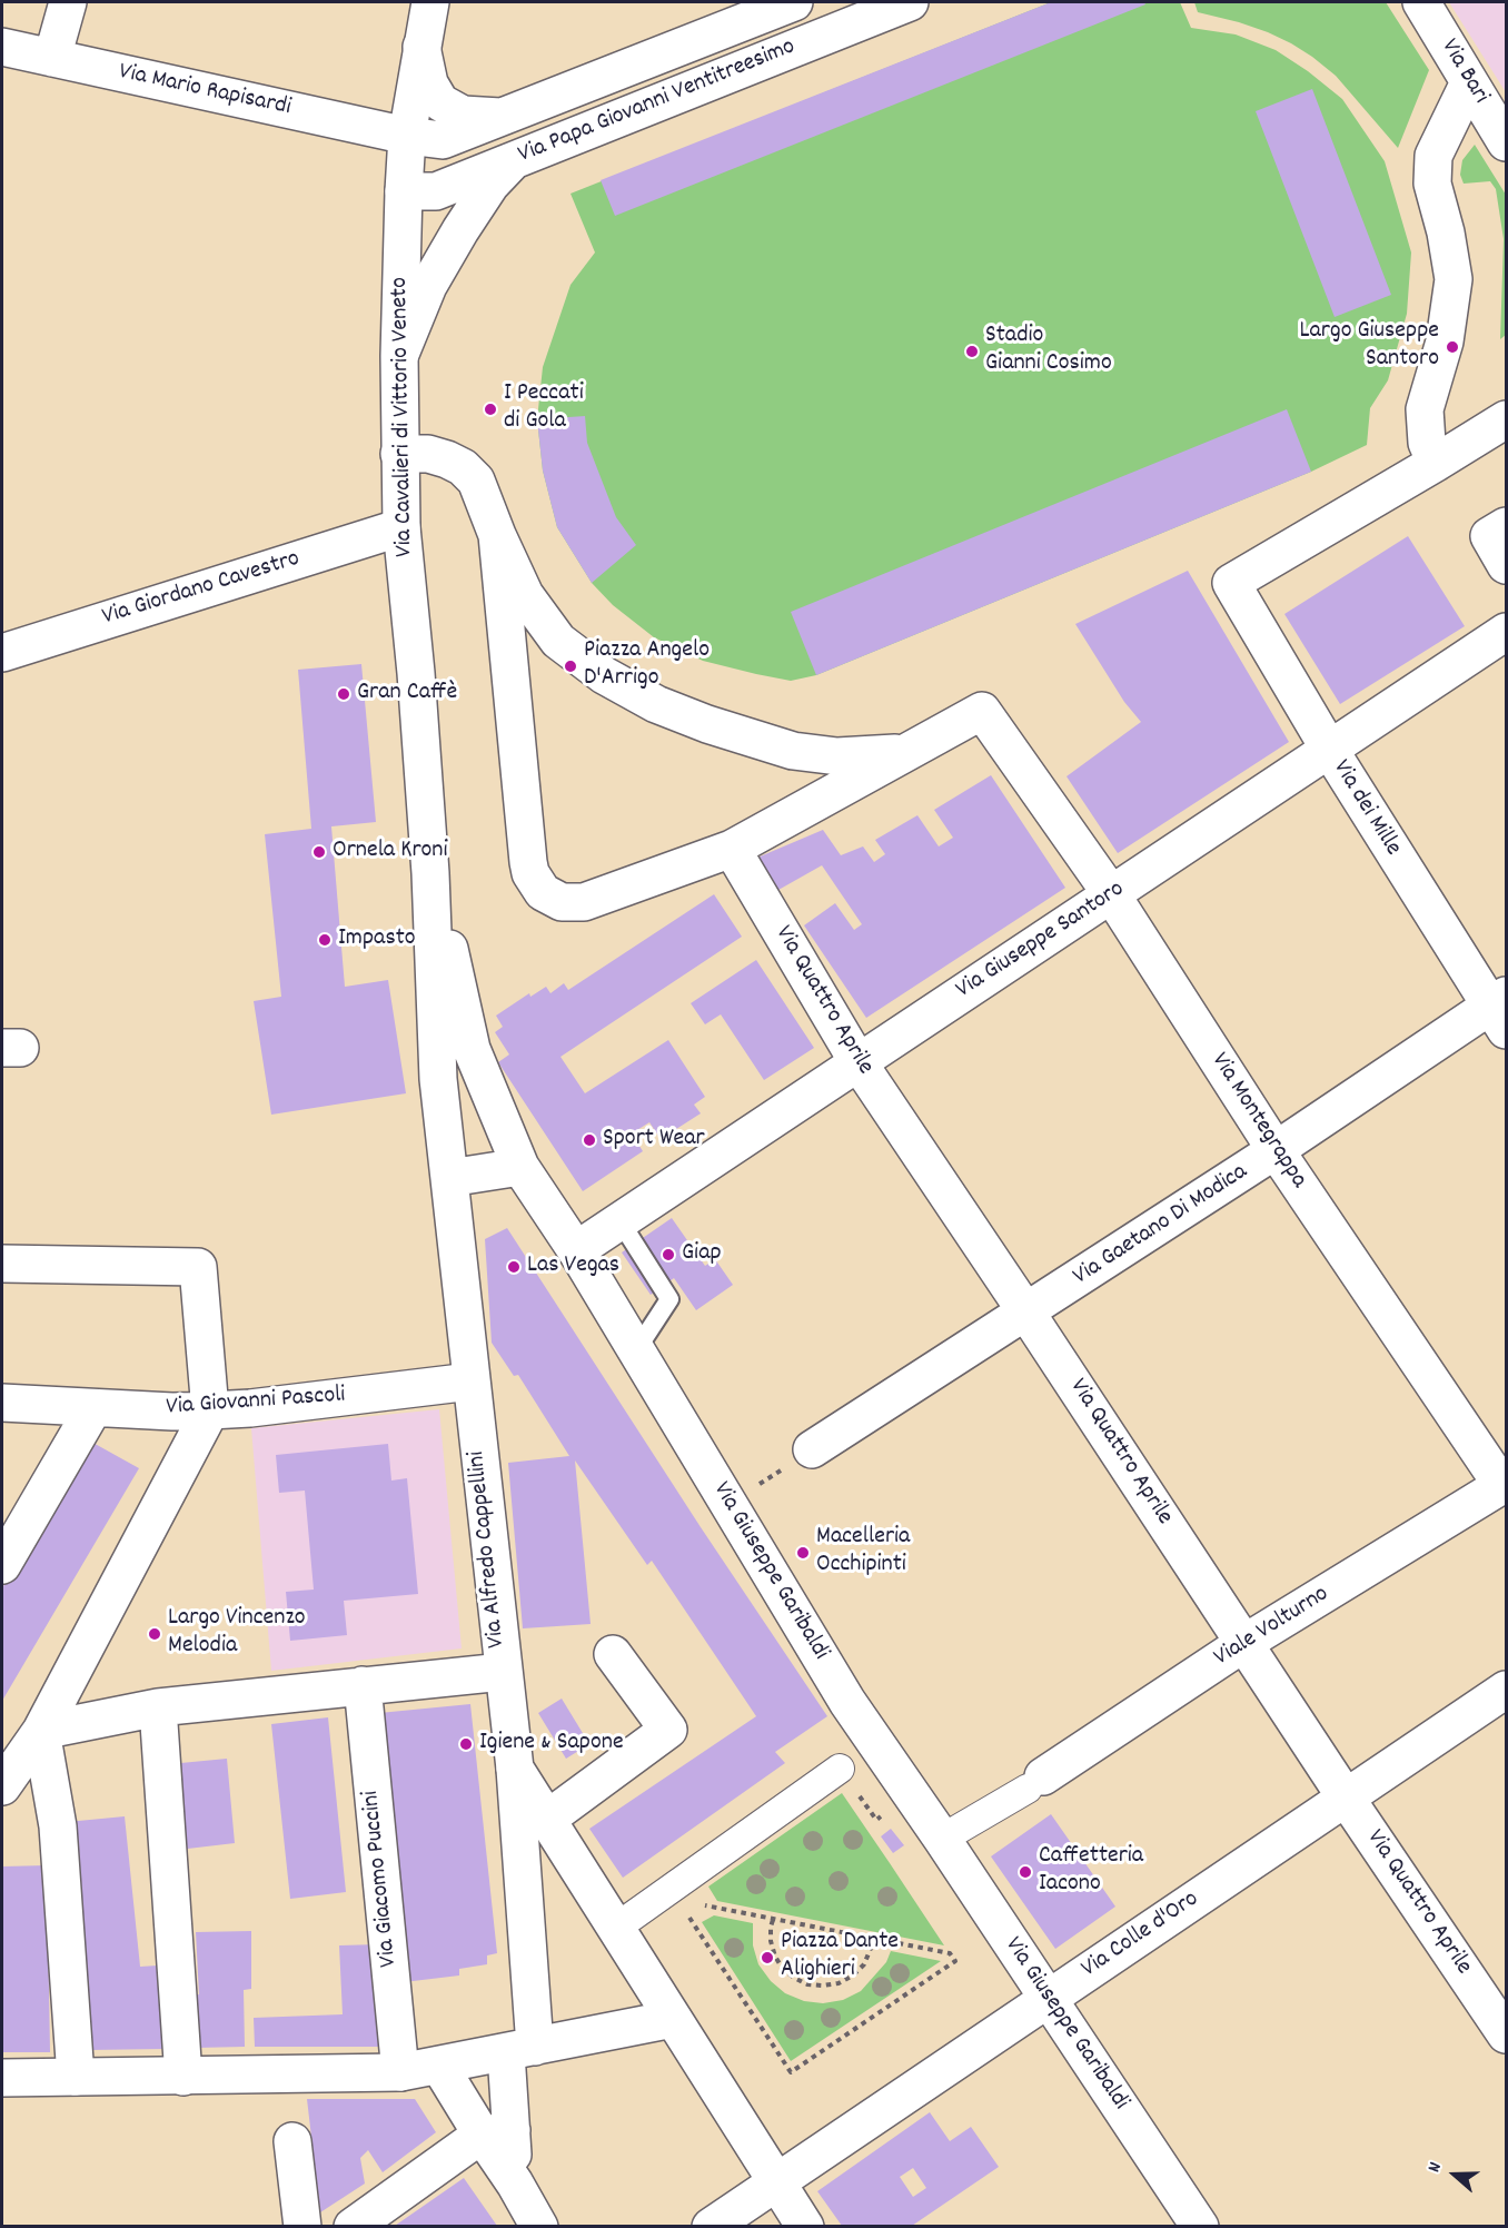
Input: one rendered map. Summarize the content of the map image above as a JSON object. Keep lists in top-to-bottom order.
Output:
{
  "streets": {
    "street": [
      "Via Bari",
      "Via Mario Rapisardi",
      "Via Papa Giovanni Ventitreesimo",
      "Via Cavalieri di Vittorio Veneto",
      "Via Giordano Cavestro",
      "Via dei Mille",
      "Via Giuseppe Santoro",
      "Via Quattro Aprile",
      "Via Montegrappa",
      "Via Gaetano Di Modica",
      "Via Giovanni Pascoli",
      "Via Alfredo Cappellini",
      "Via Giuseppe Garibaldi",
      "Viale Volturno",
      "Via Giacomo Puccini",
      "Via Colle d'Oro"
    ]
  },
  "crossings": [
    ["Via Mario Rapisardi", "Via Papa Giovanni Ventitreesimo"],
    ["Via Mario Rapisardi", "Via Cavalieri di Vittorio Veneto"],
    ["Via Papa Giovanni Ventitreesimo", "Via Cavalieri di Vittorio Veneto"],
    ["Via Cavalieri di Vittorio Veneto", "Via Giordano Cavestro"],
    ["Via Cavalieri di Vittorio Veneto", "Via Alfredo Cappellini"],
    ["Via Cavalieri di Vittorio Veneto", "Via Giuseppe Garibaldi"],
    ["Via dei Mille", "Via Giuseppe Santoro"],
    ["Via dei Mille", "Via Gaetano Di Modica"],
    ["Via Giuseppe Santoro", "Via Quattro Aprile"],
    ["Via Giuseppe Santoro", "Via Montegrappa"],
    ["Via Giuseppe Santoro", "Via Giuseppe Garibaldi"],
    ["Via Quattro Aprile", "Via Gaetano Di Modica"],
    ["Via Quattro Aprile", "Viale Volturno"],
    ["Via Quattro Aprile", "Via Colle d'Oro"],
    ["Via Montegrappa", "Via Gaetano Di Modica"],
    ["Via Montegrappa", "Viale Volturno"],
    ["Via Giovanni Pascoli", "Via Alfredo Cappellini"],
    ["Via Alfredo Cappellini", "Via Giuseppe Garibaldi"],
    ["Via Alfredo Cappellini", "Via Colle d'Oro"],
    ["Via Giuseppe Garibaldi", "Viale Volturno"],
    ["Via Giuseppe Garibaldi", "Via Colle d'Oro"]
  ],
  "places": [
    "Largo Giuseppe Santoro",
    "Stadio Gianni Cosimo",
    "I Peccati di Gola",
    "Piazza Angelo D'Arrigo",
    "Gran Caffè",
    "Ornela Kroni",
    "Impasto",
    "Sport Wear",
    "Giap",
    "Las Vegas",
    "Macelleria Occhipinti",
    "Largo Vincenzo Melodia",
    "Igiene & Sapone",
    "Caffetteria Iacono",
    "Piazza Dante Alighieri"
  ],
  "north": "left"
}
